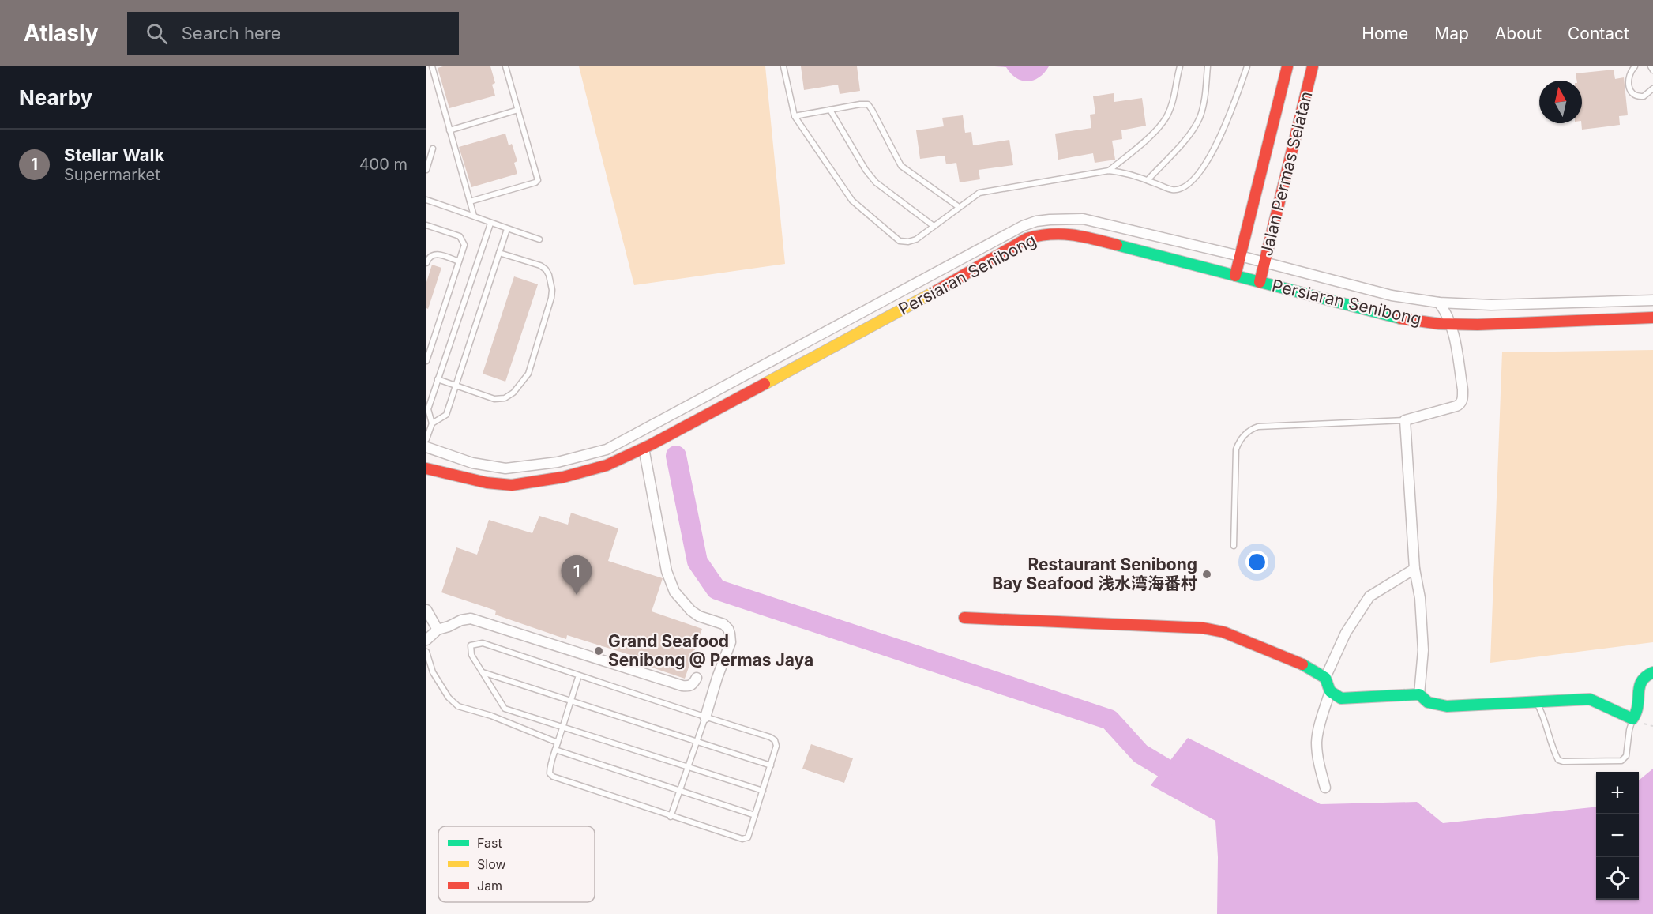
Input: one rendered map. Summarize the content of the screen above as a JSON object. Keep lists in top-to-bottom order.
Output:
{
  "streets": {
    "street": ["Jalan Permas Selatan", "Persiaran Senibong"]
  },
  "crossings": [
    ["Jalan Permas Selatan", "Persiaran Senibong"]
  ],
  "places": ["Restaurant Senibong Bay Seafood 浅水湾海番村", "Grand Seafood Senibong @ Permas Jaya"],
  "legend": ["Fast", "Slow", "Jam"],
  "north": "top",
  "page": {
    "header": "Atlasly",
    "search": "Search here",
    "nav": [
      "Home",
      "Map",
      "About",
      "Contact"
    ],
    "heading": "Nearby",
    "list": [
      {
        "mark": "1",
        "name": "Stellar Walk",
        "note": "Supermarket",
        "value": "400 m"
      }
    ],
    "pins": "1",
    "map_buttons": ["+", "−"]
  }
}
